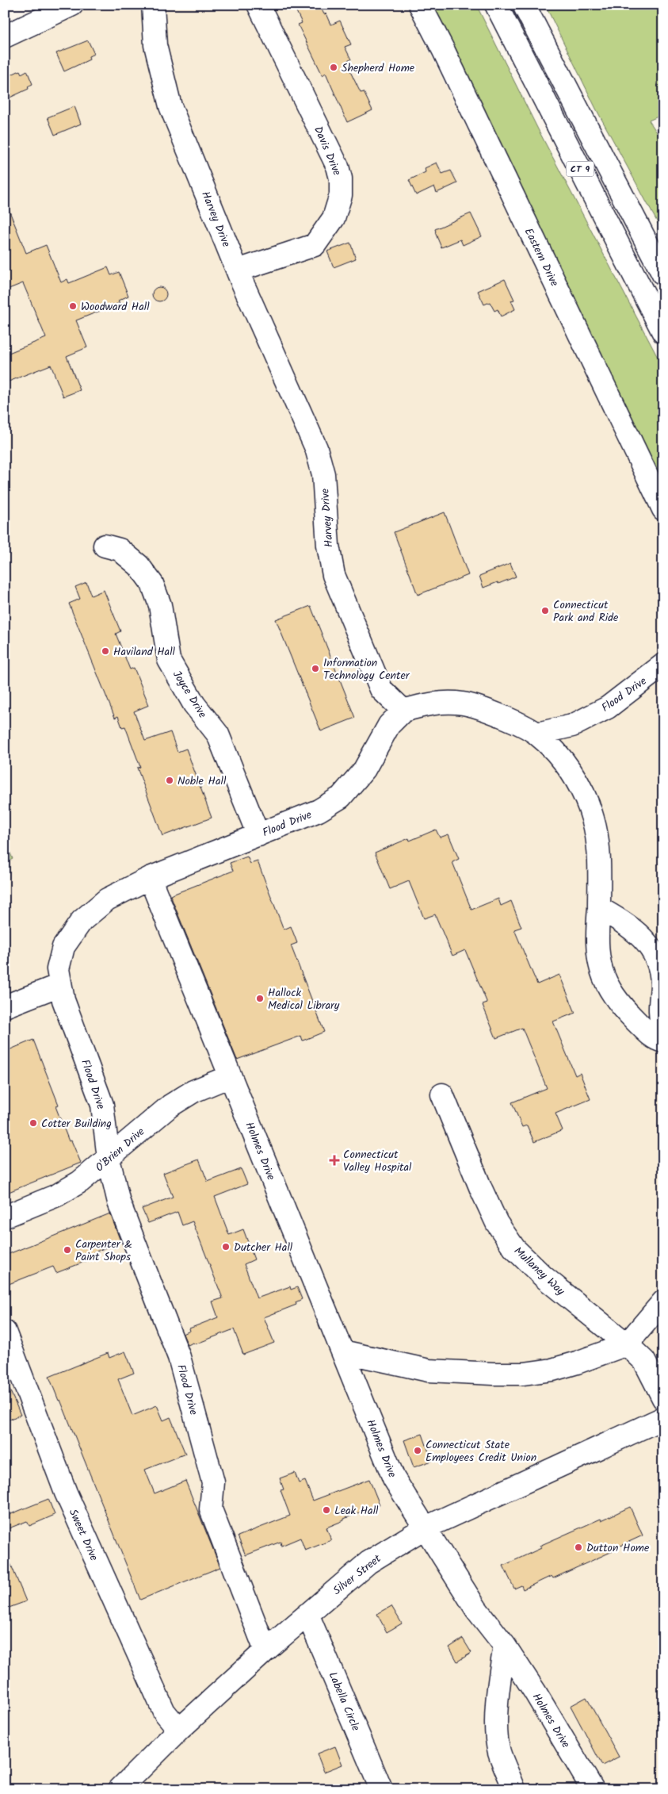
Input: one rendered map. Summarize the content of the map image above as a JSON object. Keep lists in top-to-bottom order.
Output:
{
  "streets": {
    "main road": [
      "Davis Drive",
      "CT 9",
      "Harvey Drive",
      "Eastern Drive",
      "Joyce Drive",
      "Flood Drive",
      "O'Brien Drive",
      "Holmes Drive",
      "Mullaney Way",
      "Sweet Drive",
      "Silver Street",
      "Labella Circle"
    ]
  },
  "crossings": [
    ["Davis Drive", "Harvey Drive"],
    ["Harvey Drive", "Flood Drive"],
    ["Joyce Drive", "Flood Drive"],
    ["Flood Drive", "O'Brien Drive"],
    ["Flood Drive", "Holmes Drive"],
    ["Flood Drive", "Silver Street"],
    ["O'Brien Drive", "Holmes Drive"],
    ["Holmes Drive", "Silver Street"],
    ["Sweet Drive", "Silver Street"],
    ["Silver Street", "Labella Circle"]
  ],
  "places": {
    "other": [
      "Shepherd Home",
      "Woodward Hall",
      "Connecticut Park and Ride",
      "Haviland Hall",
      "Information Technology Center",
      "Noble Hall",
      "Hallock Medical Library",
      "Cotter Building",
      "Dutcher Hall",
      "Carpenter & Paint Shops",
      "Connecticut State Employees Credit Union",
      "Leak Hall",
      "Dutton Home"
    ],
    "health": ["Connecticut Valley Hospital"]
  }
}
